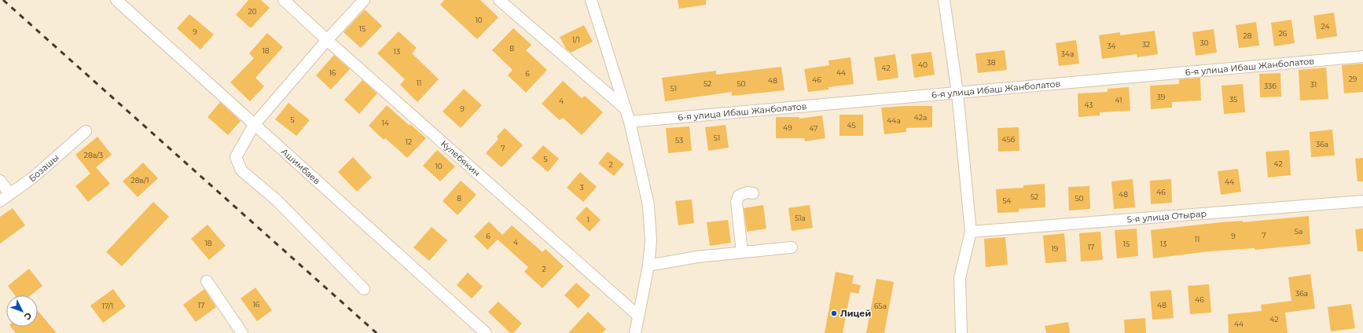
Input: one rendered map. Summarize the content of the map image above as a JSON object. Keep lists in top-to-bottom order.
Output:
{
  "streets": {
    "street": [
      "6-я улица Ибаш Жанболатов",
      "Кулебякин",
      "Бозашы",
      "Ашимбаев",
      "5-я улица Отырар"
    ]
  },
  "places": ["Лицей"],
  "house_numbers": [
    "20",
    "10",
    "24",
    "15",
    "9",
    "26",
    "28",
    "1/1",
    "30",
    "32",
    "34",
    "8",
    "18",
    "13",
    "34а",
    "38",
    "40",
    "42",
    "16",
    "44",
    "6",
    "29",
    "46",
    "48",
    "11",
    "52",
    "50",
    "31",
    "33б",
    "51",
    "39",
    "35",
    "41",
    "4",
    "43",
    "9",
    "42а",
    "5",
    "44а",
    "14",
    "45",
    "49",
    "47",
    "51",
    "45б",
    "53",
    "12",
    "36а",
    "7",
    "28в/3",
    "5",
    "42",
    "2",
    "10",
    "28в/1",
    "44",
    "3",
    "46",
    "48",
    "52",
    "8",
    "50",
    "54",
    "51а",
    "1",
    "5а",
    "7",
    "6",
    "9",
    "11",
    "4",
    "18",
    "15",
    "13",
    "17",
    "19",
    "2",
    "36а",
    "46",
    "16",
    "17",
    "48",
    "17/1",
    "65а",
    "42",
    "44"
  ],
  "north": "bottom right"
}
